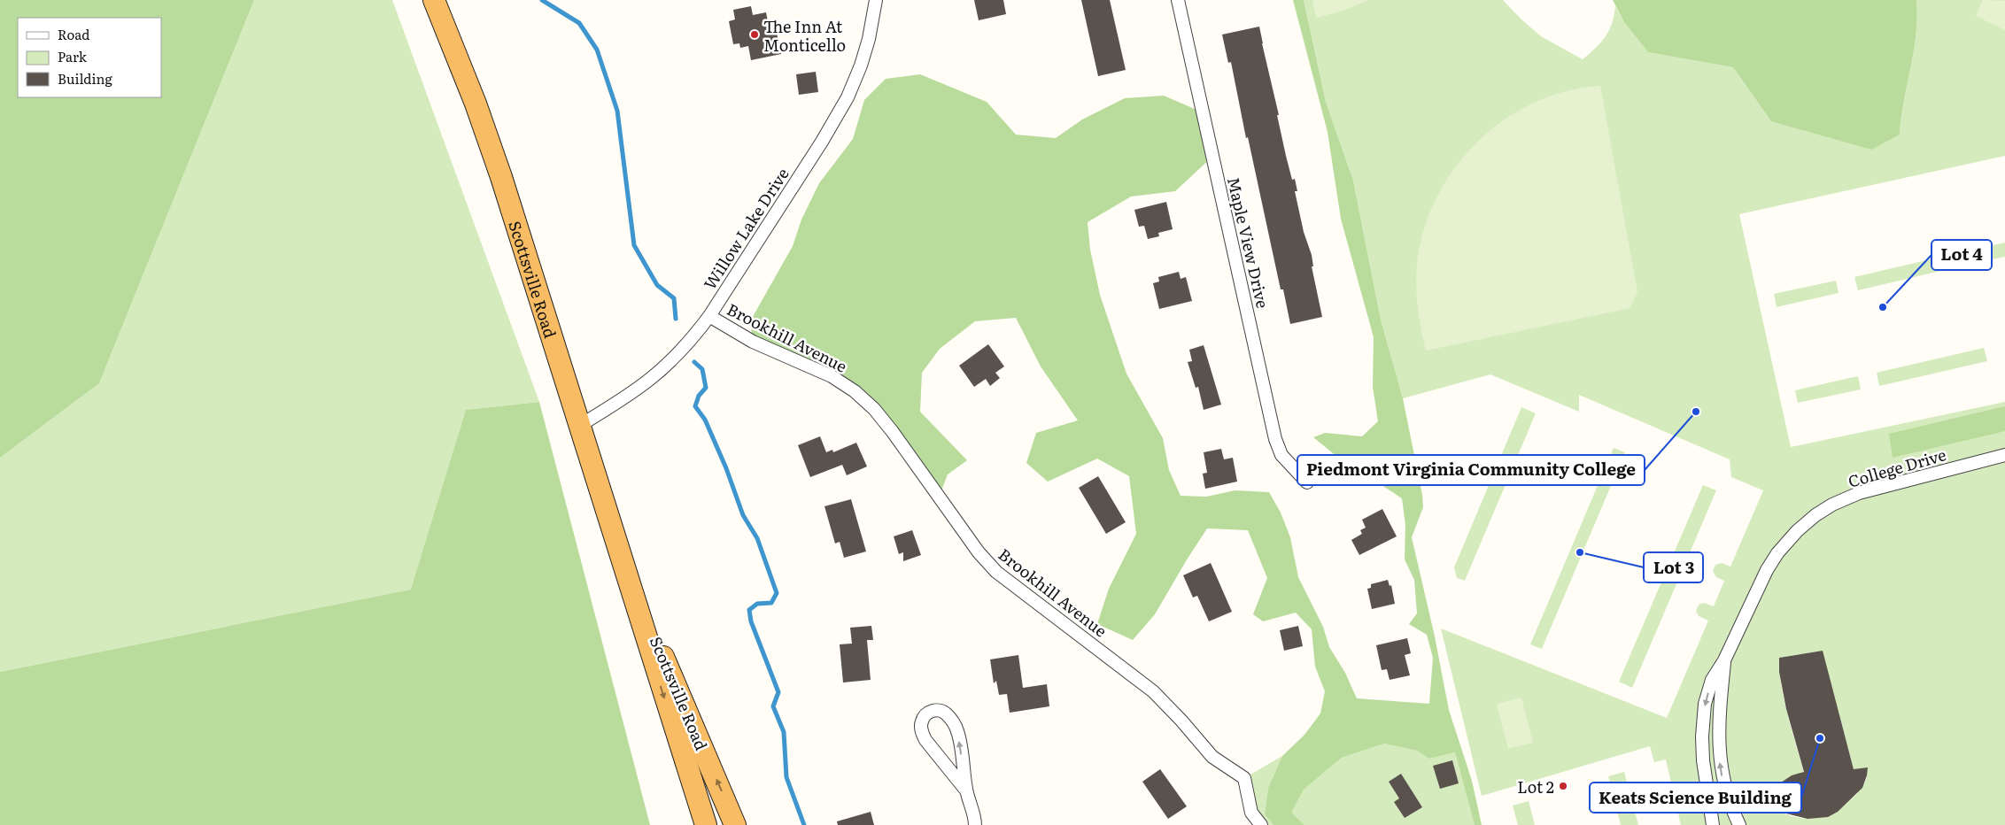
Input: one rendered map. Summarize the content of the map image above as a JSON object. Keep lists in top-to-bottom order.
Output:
{
  "streets": {
    "highway": ["Scottsville Road"],
    "street": [
      "Willow Lake Drive",
      "Maple View Drive",
      "Brookhill Avenue",
      "College Drive"
    ]
  },
  "crossings": [
    ["Willow Lake Drive", "Scottsville Road"],
    ["Willow Lake Drive", "Brookhill Avenue"]
  ],
  "places": [
    "The Inn At Monticello",
    "Lot 4",
    "Piedmont Virginia Community College",
    "Lot 3",
    "Keats Science Building",
    "Lot 2"
  ],
  "legend": ["Road", "Park", "Building"]
}
